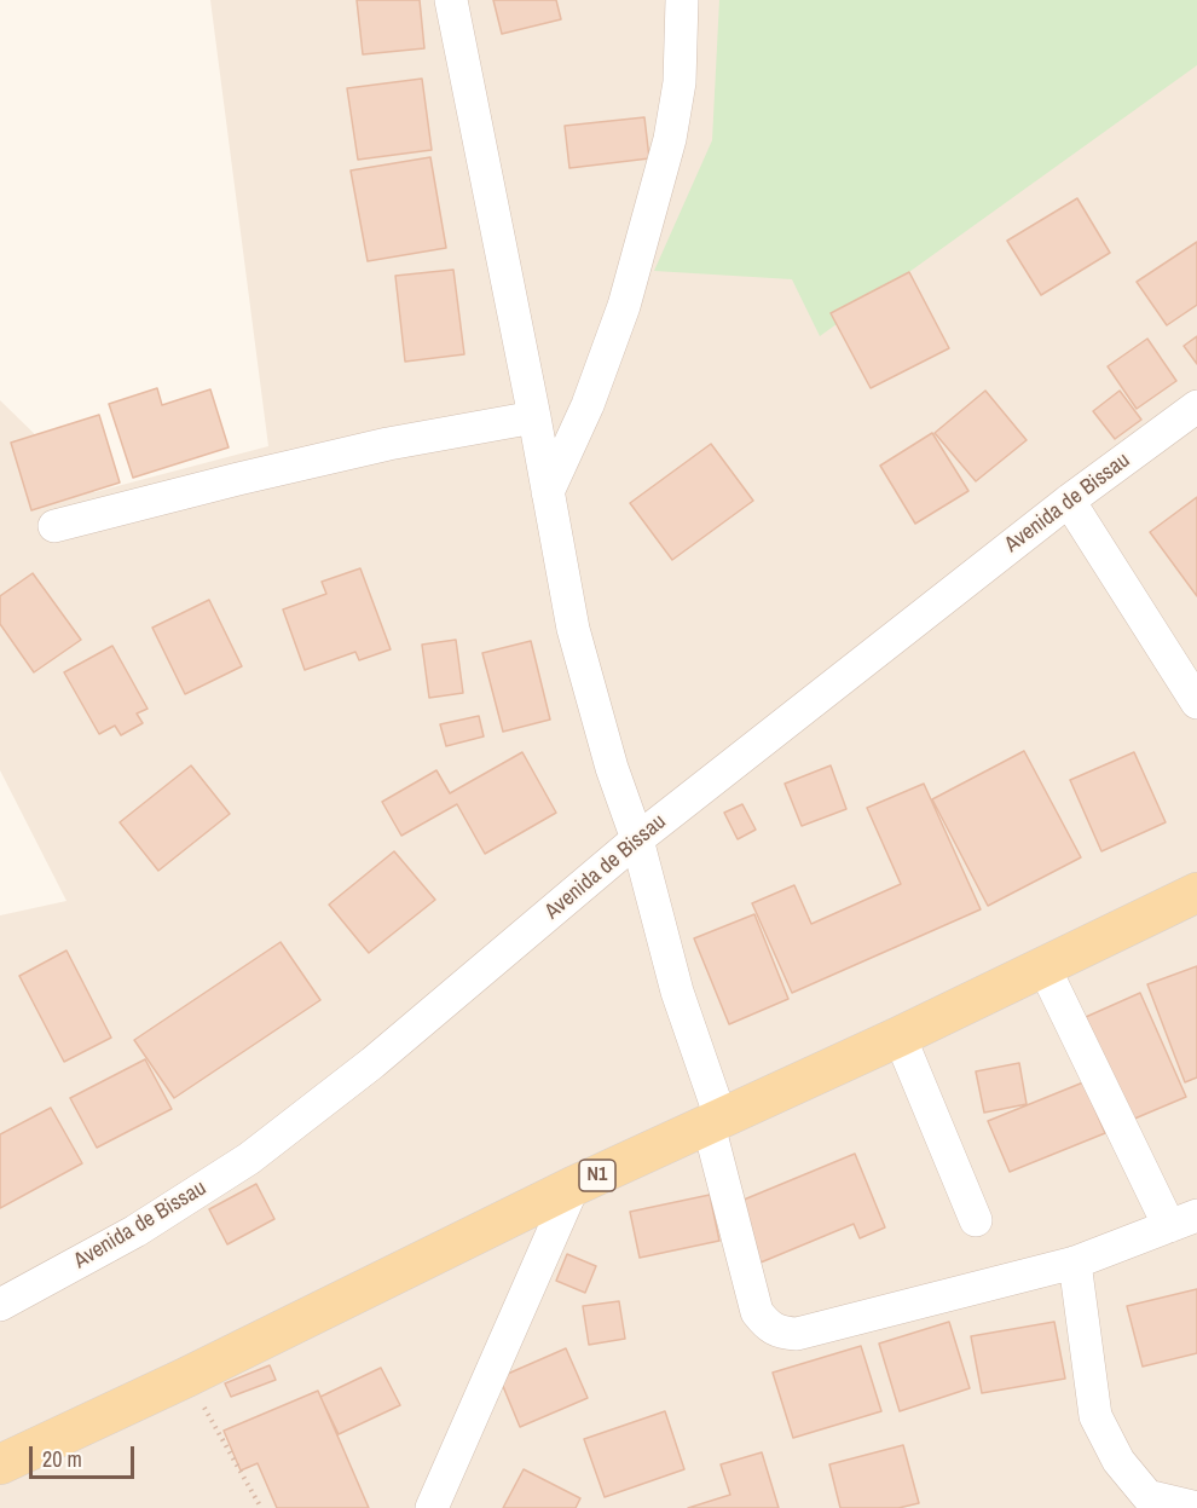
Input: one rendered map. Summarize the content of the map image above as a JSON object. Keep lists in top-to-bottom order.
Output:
{
  "streets": {
    "main road": ["N1"],
    "street": ["Avenida de Bissau"]
  },
  "scale_bar": "20 m"
}
